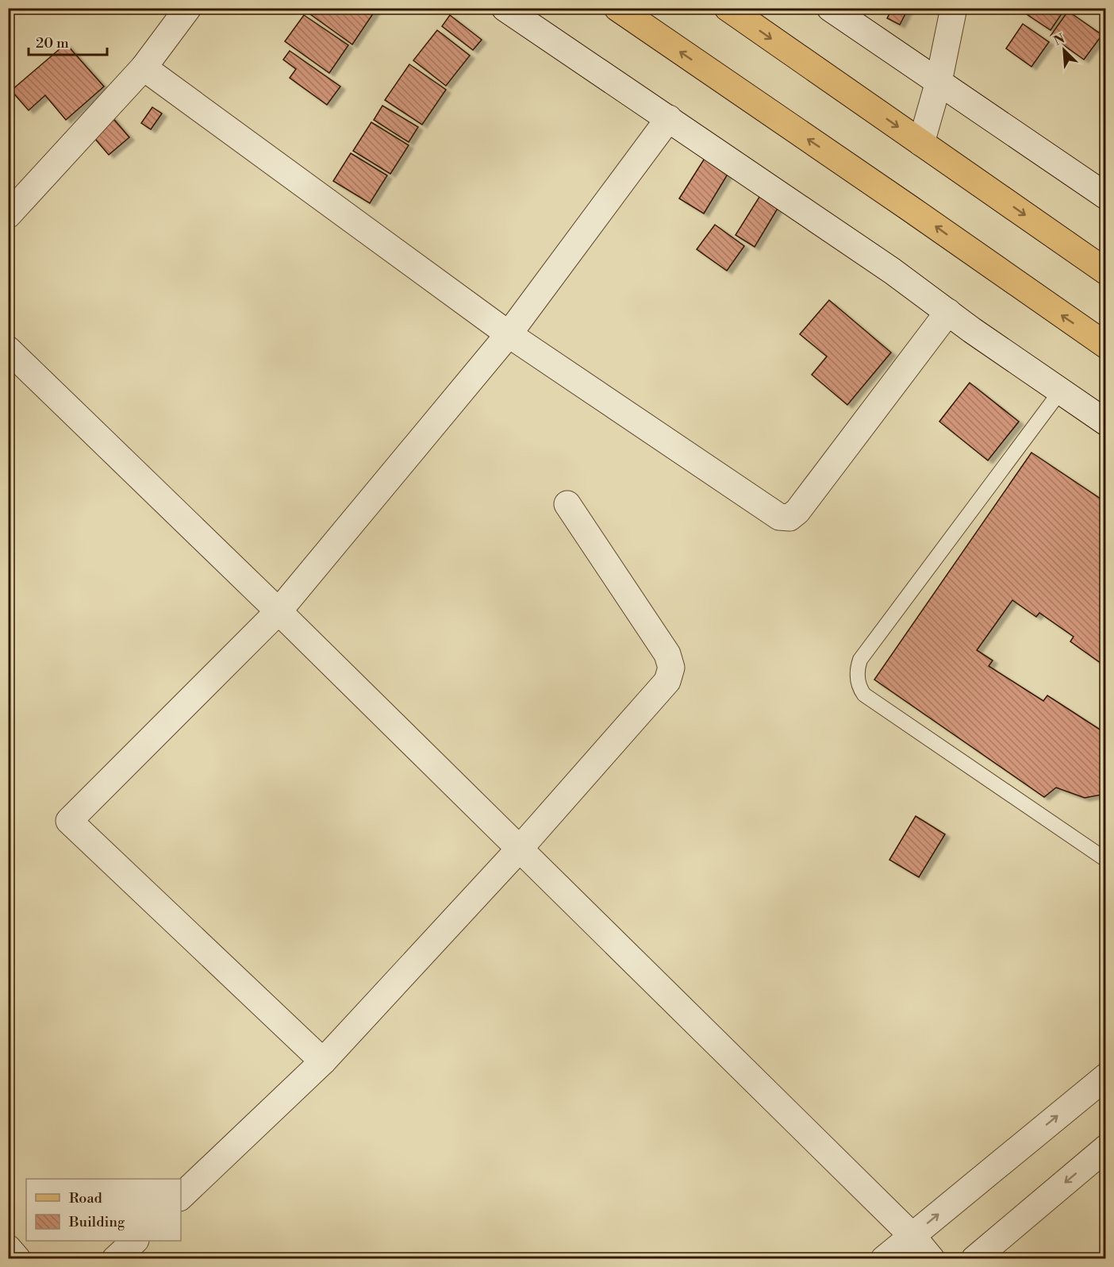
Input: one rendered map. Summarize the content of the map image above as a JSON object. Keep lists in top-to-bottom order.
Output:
{
  "legend": ["Road", "Building"],
  "scale_bar": "20 m",
  "north": "top left"
}
